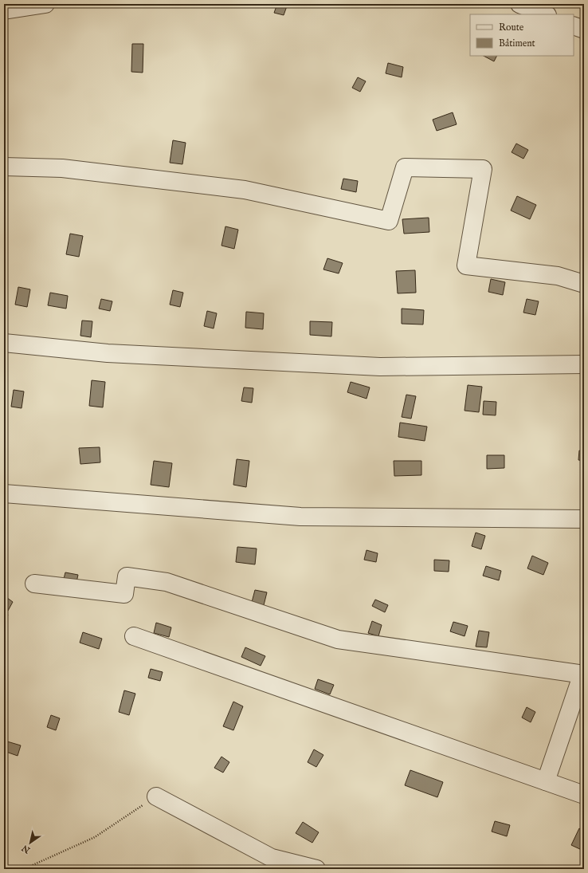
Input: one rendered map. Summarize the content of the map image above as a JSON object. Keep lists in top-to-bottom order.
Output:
{
  "legend": ["Route", "Bâtiment"],
  "north": "bottom left"
}
